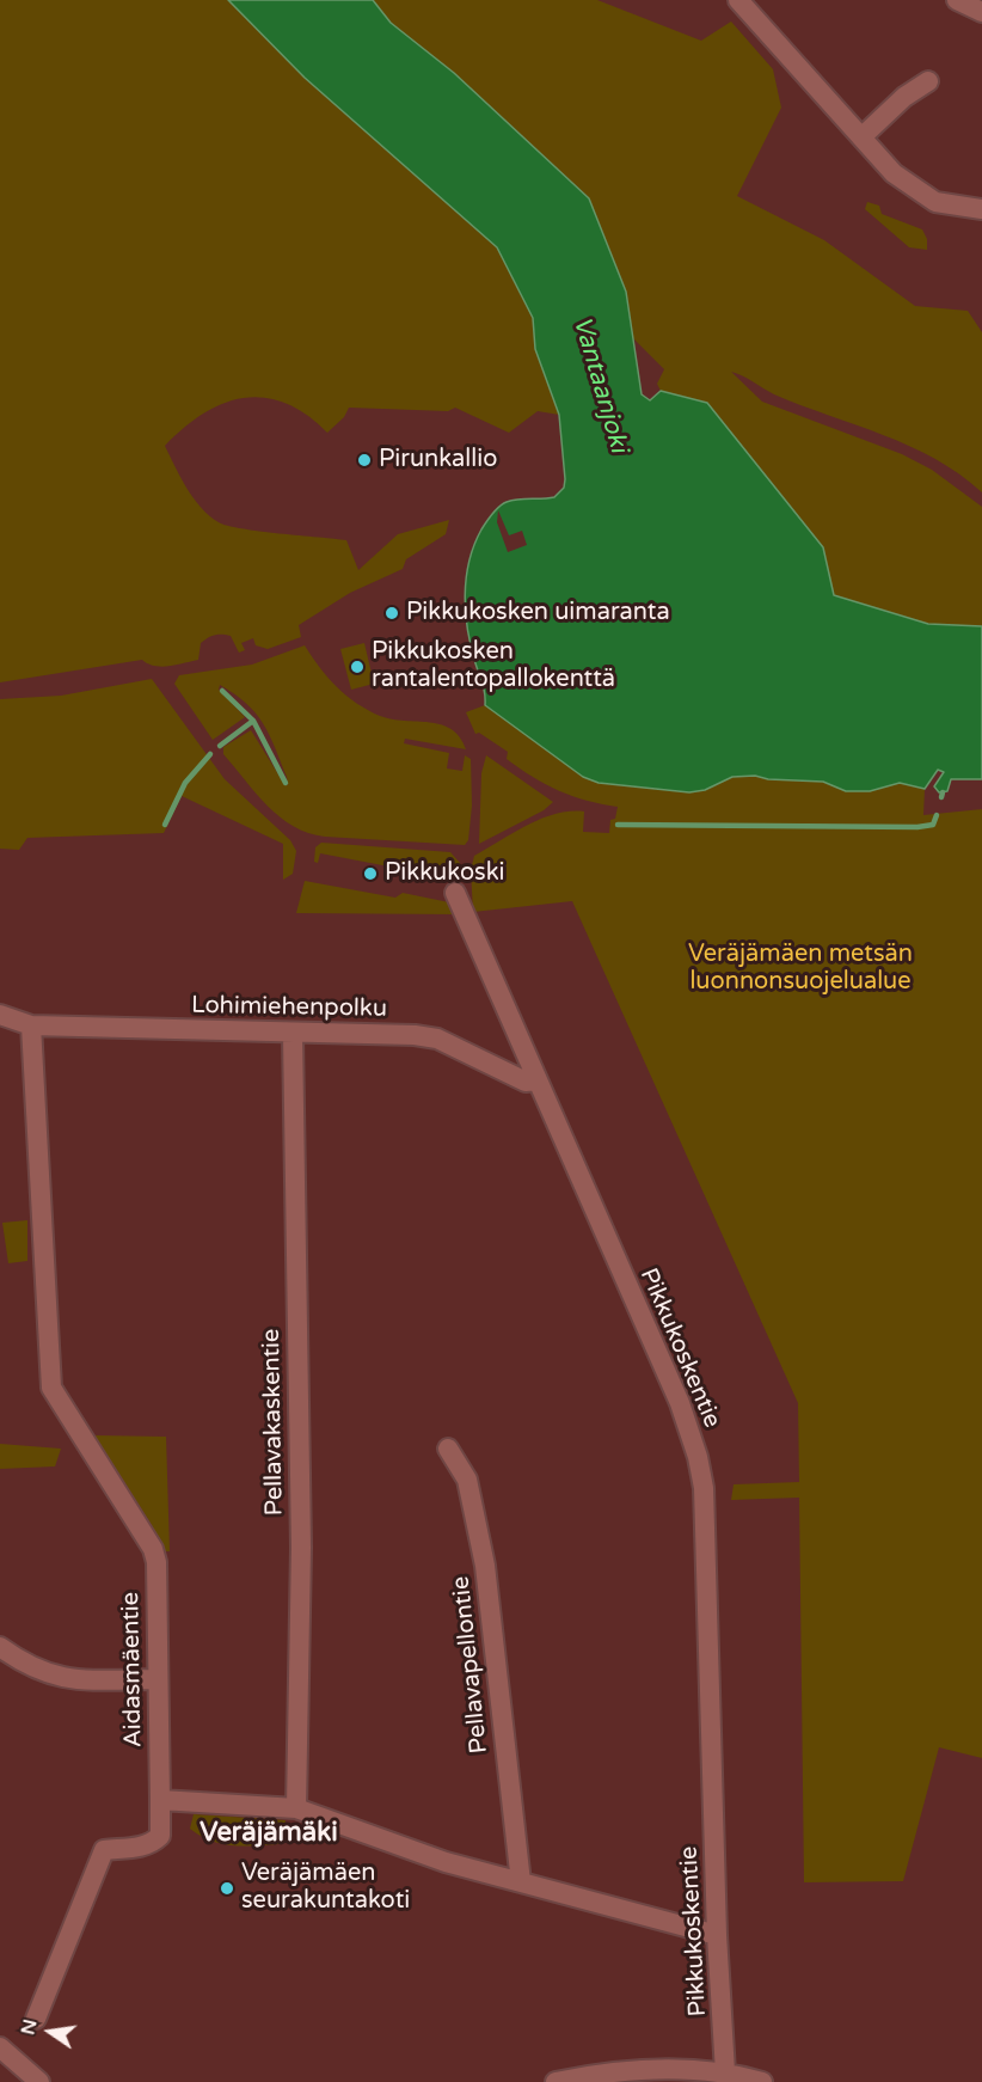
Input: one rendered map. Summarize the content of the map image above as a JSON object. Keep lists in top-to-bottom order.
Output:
{
  "streets": {
    "street": [
      "Lohimiehenpolku",
      "Pikkukoskentie",
      "Pellavakaskentie",
      "Pellavapellontie",
      "Aidasmäentie"
    ]
  },
  "crossings": [
    ["Lohimiehenpolku", "Pikkukoskentie"],
    ["Lohimiehenpolku", "Pellavakaskentie"],
    ["Lohimiehenpolku", "Aidasmäentie"]
  ],
  "districts": ["Veräjämäki"],
  "water": ["Vantaanjoki"],
  "parks": ["Veräjämäen metsän luonnonsuojelualue"],
  "places": [
    "Pirunkallio",
    "Pikkukosken uimaranta",
    "Pikkukosken rantalentopallokenttä",
    "Pikkukoski",
    "Veräjämäen seurakuntakoti"
  ],
  "north": "left"
}
